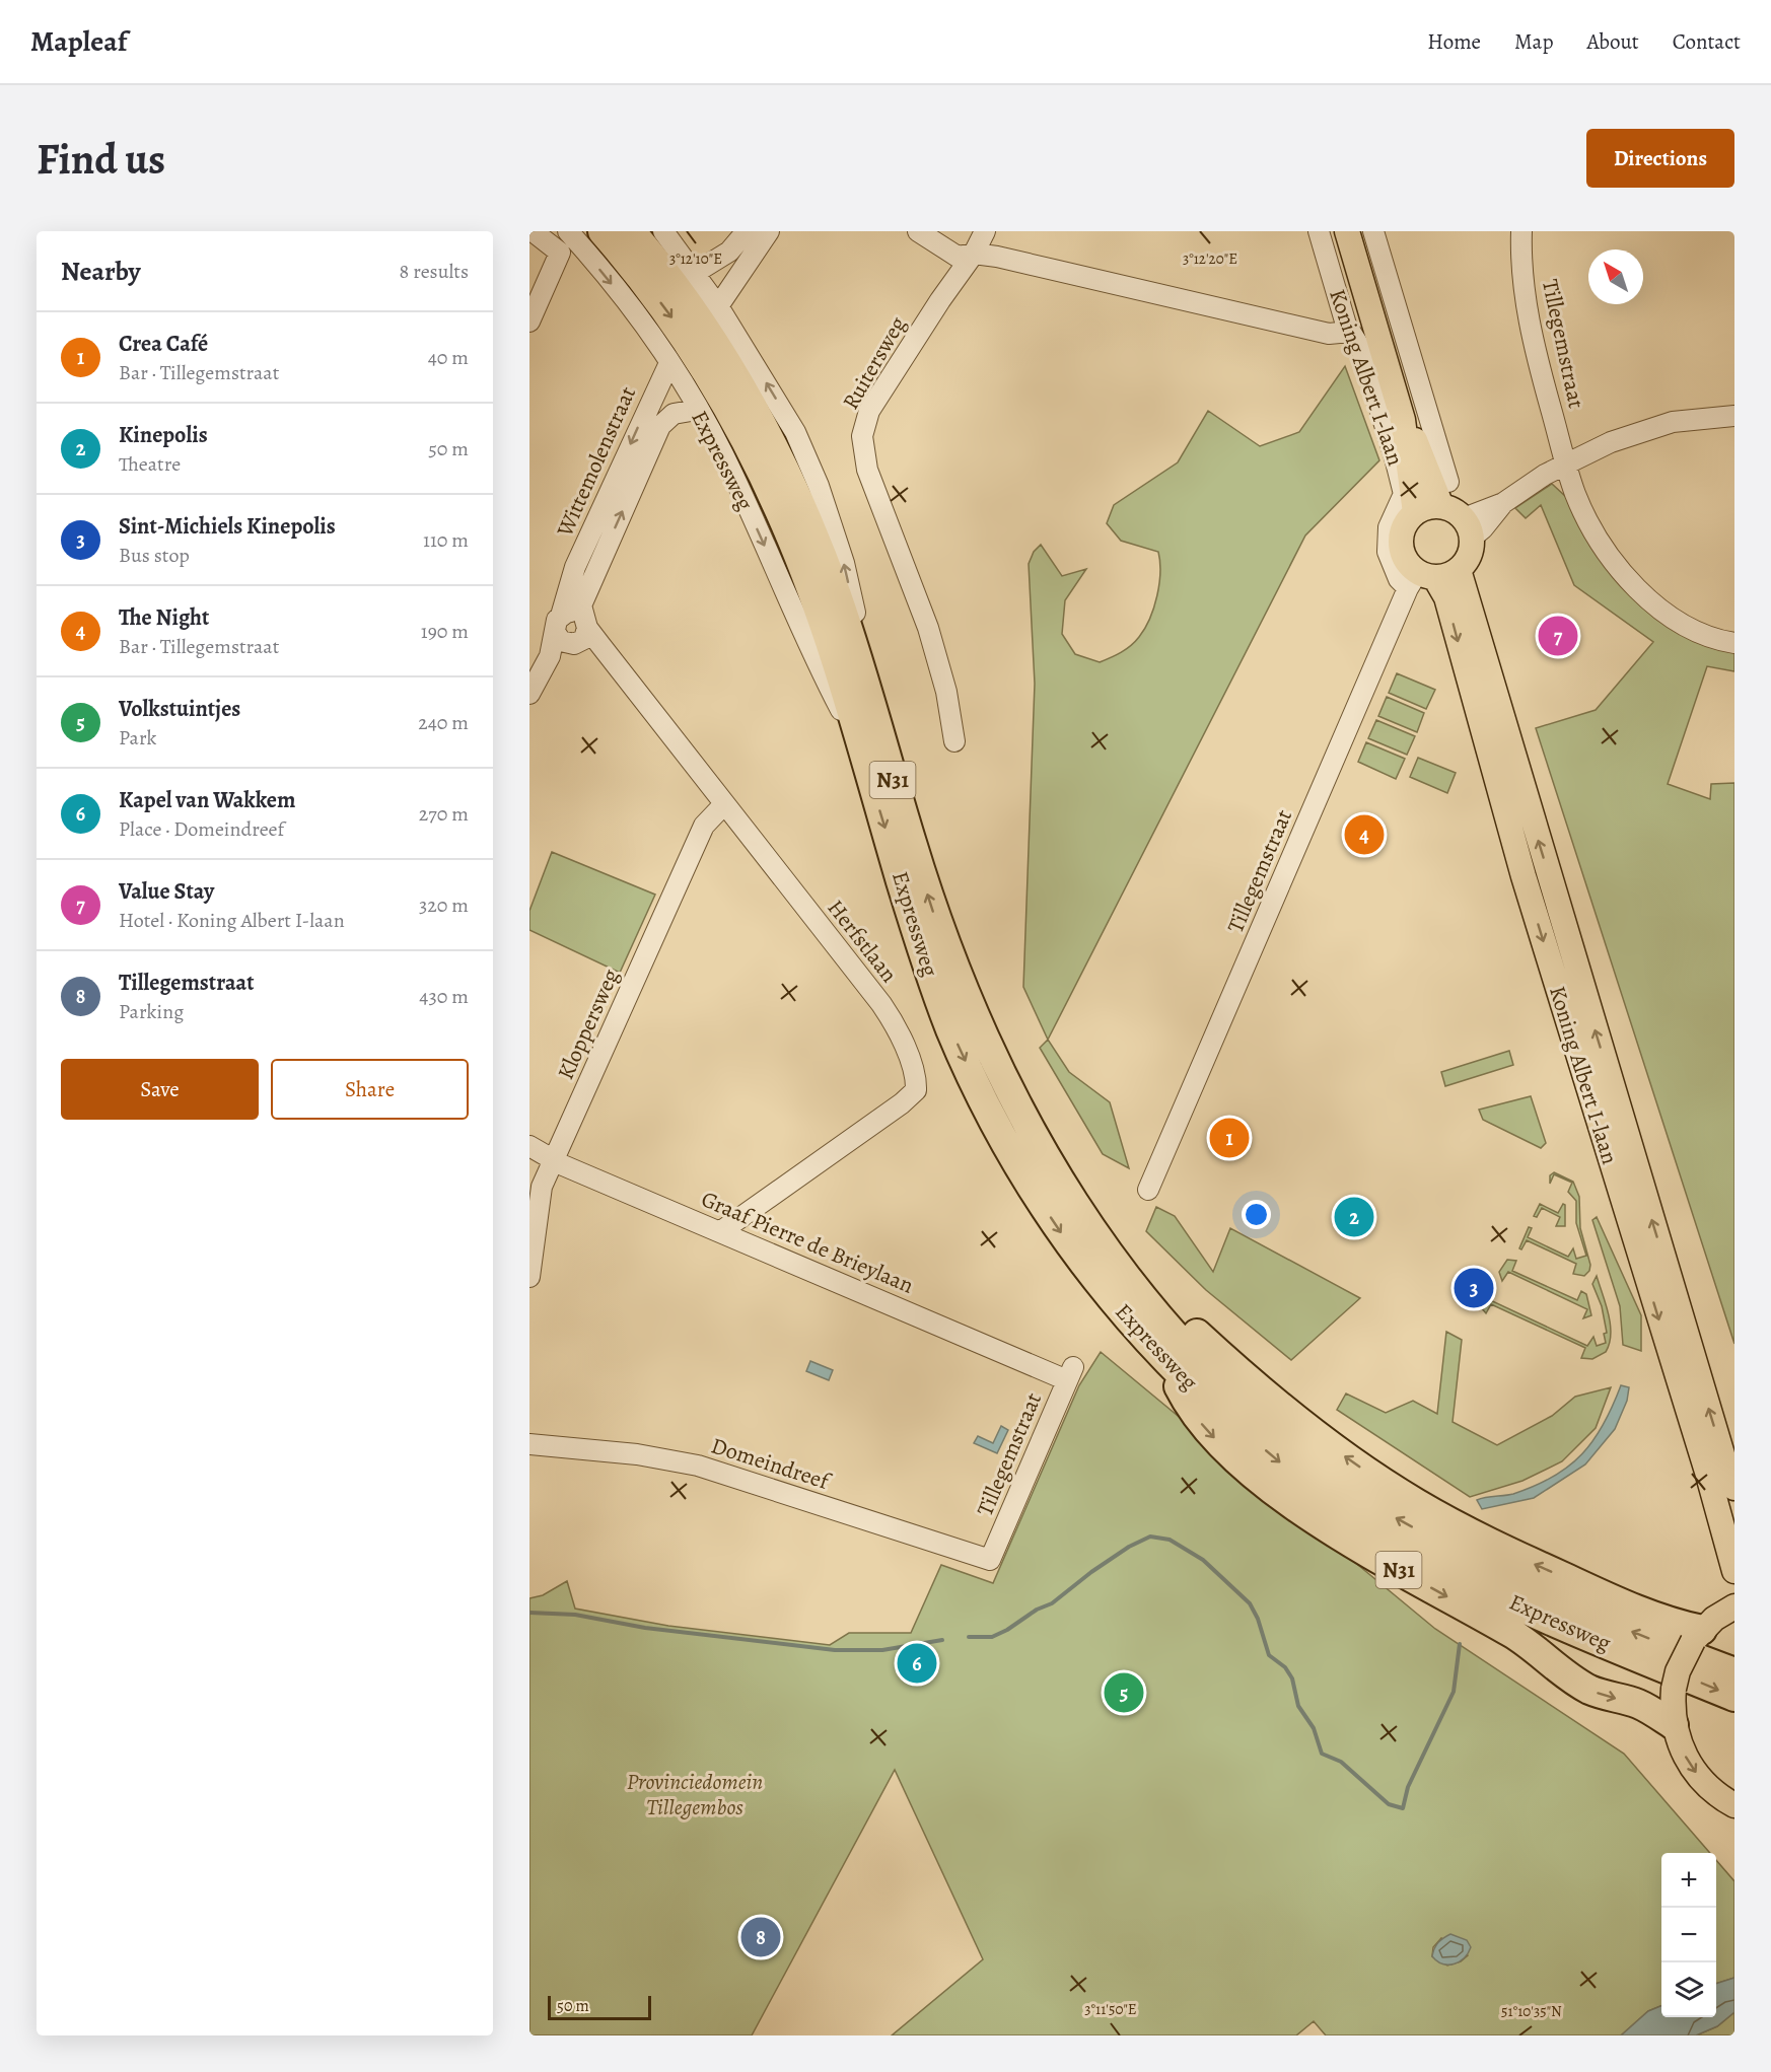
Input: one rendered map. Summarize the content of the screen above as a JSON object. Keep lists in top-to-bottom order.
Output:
{
  "streets": {
    "highway": ["Expressweg", "N31"],
    "main road": ["Koning Albert I-laan"],
    "street": [
      "Tillegemstraat",
      "Ruitersweg",
      "Wittemolenstraat",
      "Herfstlaan",
      "Kloppersweg",
      "Graaf Pierre de Brieylaan",
      "Domeindreef"
    ]
  },
  "crossings": [
    ["Tillegemstraat", "Koning Albert I-laan"],
    ["Tillegemstraat", "Graaf Pierre de Brieylaan"],
    ["Tillegemstraat", "Domeindreef"],
    ["Expressweg", "Wittemolenstraat"],
    ["Expressweg", "N31"],
    ["Wittemolenstraat", "Herfstlaan"],
    ["Herfstlaan", "Kloppersweg"],
    ["Herfstlaan", "Graaf Pierre de Brieylaan"],
    ["Kloppersweg", "Graaf Pierre de Brieylaan"]
  ],
  "parks": ["Provinciedomein Tillegembos"],
  "scale_bar": "50 m",
  "north": "top left",
  "page": {
    "header": "Mapleaf",
    "nav": [
      "Home",
      "Map",
      "About",
      "Contact"
    ],
    "buttons": [
      "Directions",
      ["Save", "Share"]
    ],
    "title": "Find us",
    "heading": ["Nearby", "8 results"],
    "list": [
      {
        "mark": "1",
        "name": "Crea Café",
        "note": "Bar · Tillegemstraat",
        "value": "40 m"
      },
      {
        "mark": "2",
        "name": "Kinepolis",
        "note": "Theatre",
        "value": "50 m"
      },
      {
        "mark": "3",
        "name": "Sint-Michiels Kinepolis",
        "note": "Bus stop",
        "value": "110 m"
      },
      {
        "mark": "4",
        "name": "The Night",
        "note": "Bar · Tillegemstraat",
        "value": "190 m"
      },
      {
        "mark": "5",
        "name": "Volkstuintjes",
        "note": "Park",
        "value": "240 m"
      },
      {
        "mark": "6",
        "name": "Kapel van Wakkem",
        "note": "Place · Domeindreef",
        "value": "270 m"
      },
      {
        "mark": "7",
        "name": "Value Stay",
        "note": "Hotel · Koning Albert I-laan",
        "value": "320 m"
      },
      {
        "mark": "8",
        "name": "Tillegemstraat",
        "note": "Parking",
        "value": "430 m"
      }
    ],
    "pins": [
      "7",
      "4",
      "1",
      "2",
      "3",
      "6",
      "5",
      "8"
    ],
    "map_buttons": ["+", "−"],
    "scale": "50 m"
  },
  "coordinates": [
    "3°12'10\"E",
    "3°12'20\"E",
    "3°11'50\"E",
    "51°10'35\"N"
  ]
}
